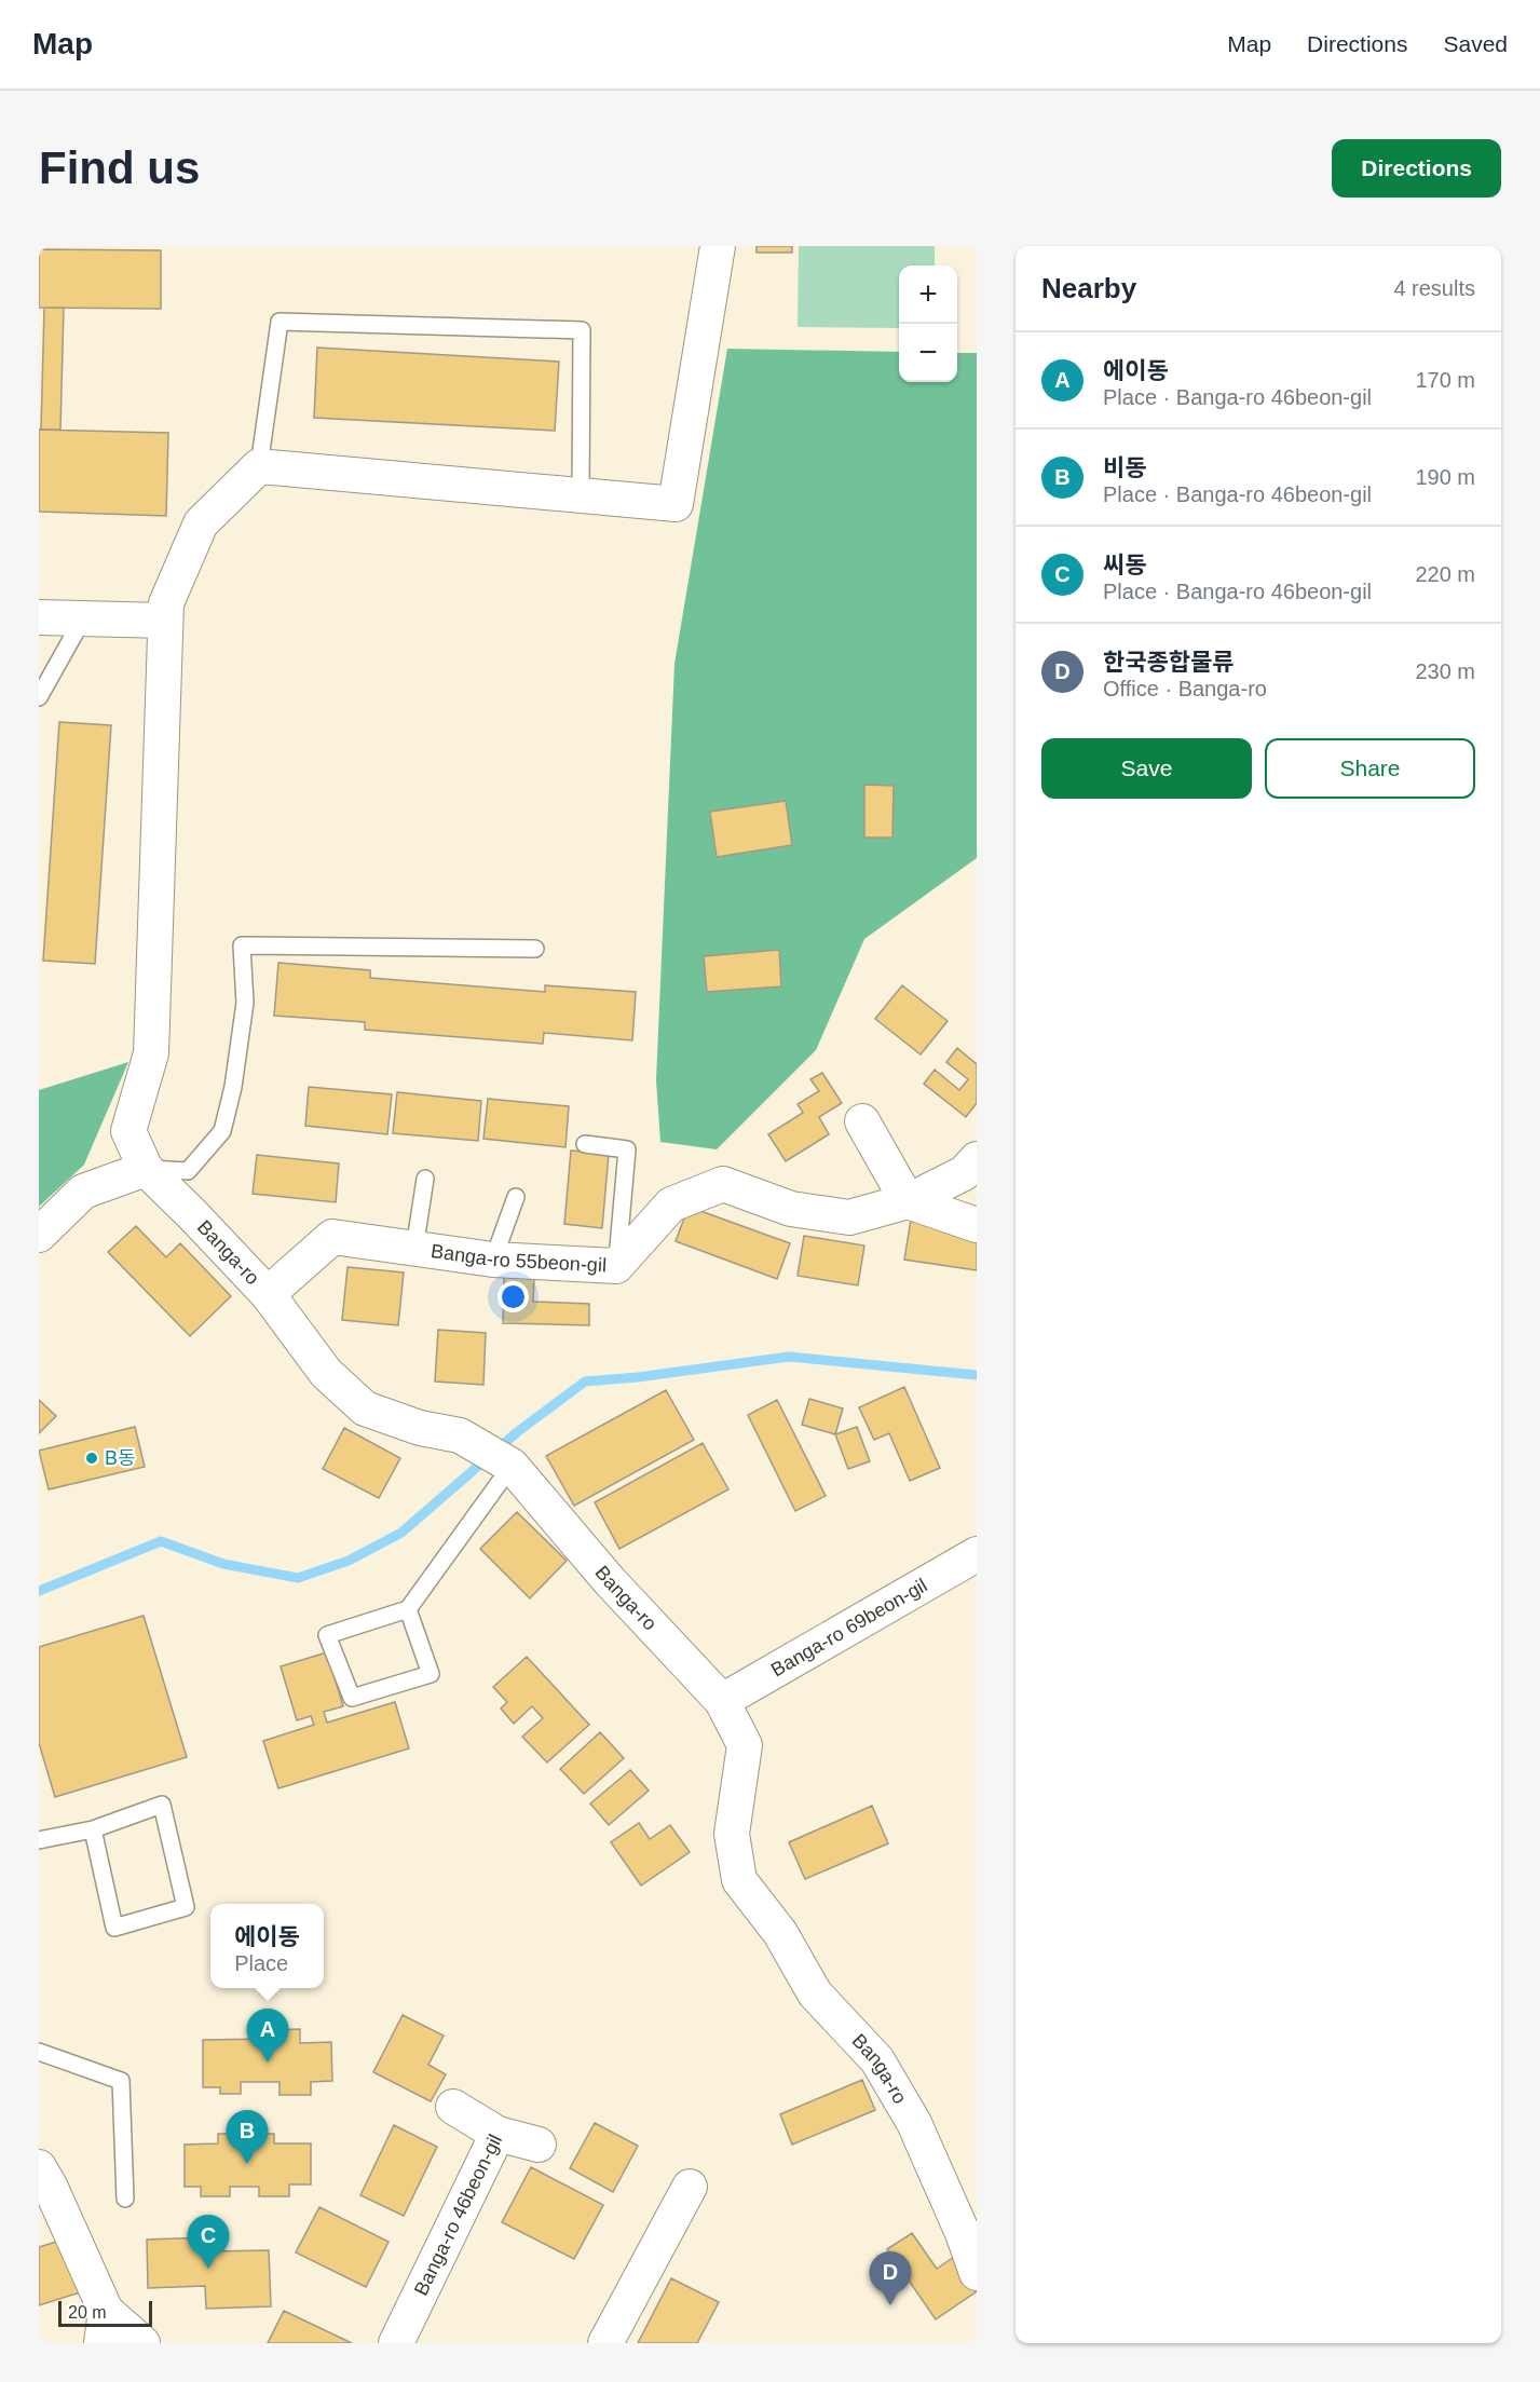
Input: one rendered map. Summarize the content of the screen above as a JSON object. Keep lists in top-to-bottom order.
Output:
{
  "streets": {
    "street": [
      "Banga-ro",
      "Banga-ro 55beon-gil",
      "Banga-ro 69beon-gil",
      "Banga-ro 46beon-gil"
    ]
  },
  "crossings": [
    ["Banga-ro", "Banga-ro 55beon-gil"],
    ["Banga-ro", "Banga-ro 69beon-gil"]
  ],
  "places": ["B동"],
  "scale_bar": "20 m",
  "page": {
    "header": "Map",
    "nav": ["Map", "Directions", "Saved"],
    "buttons": [
      "Directions",
      ["Save", "Share"]
    ],
    "title": "Find us",
    "heading": ["Nearby", "4 results"],
    "map_buttons": ["+", "−"],
    "list": [
      {
        "mark": "A",
        "name": "에이동",
        "note": "Place · Banga-ro 46beon-gil",
        "value": "170 m"
      },
      {
        "mark": "B",
        "name": "비동",
        "note": "Place · Banga-ro 46beon-gil",
        "value": "190 m"
      },
      {
        "mark": "C",
        "name": "씨동",
        "note": "Place · Banga-ro 46beon-gil",
        "value": "220 m"
      },
      {
        "mark": "D",
        "name": "한국종합물류",
        "note": "Office · Banga-ro",
        "value": "230 m"
      }
    ],
    "popup": ["에이동", "Place"],
    "pins": [
      "A",
      "B",
      "C",
      "D"
    ],
    "scale": "20 m"
  }
}
